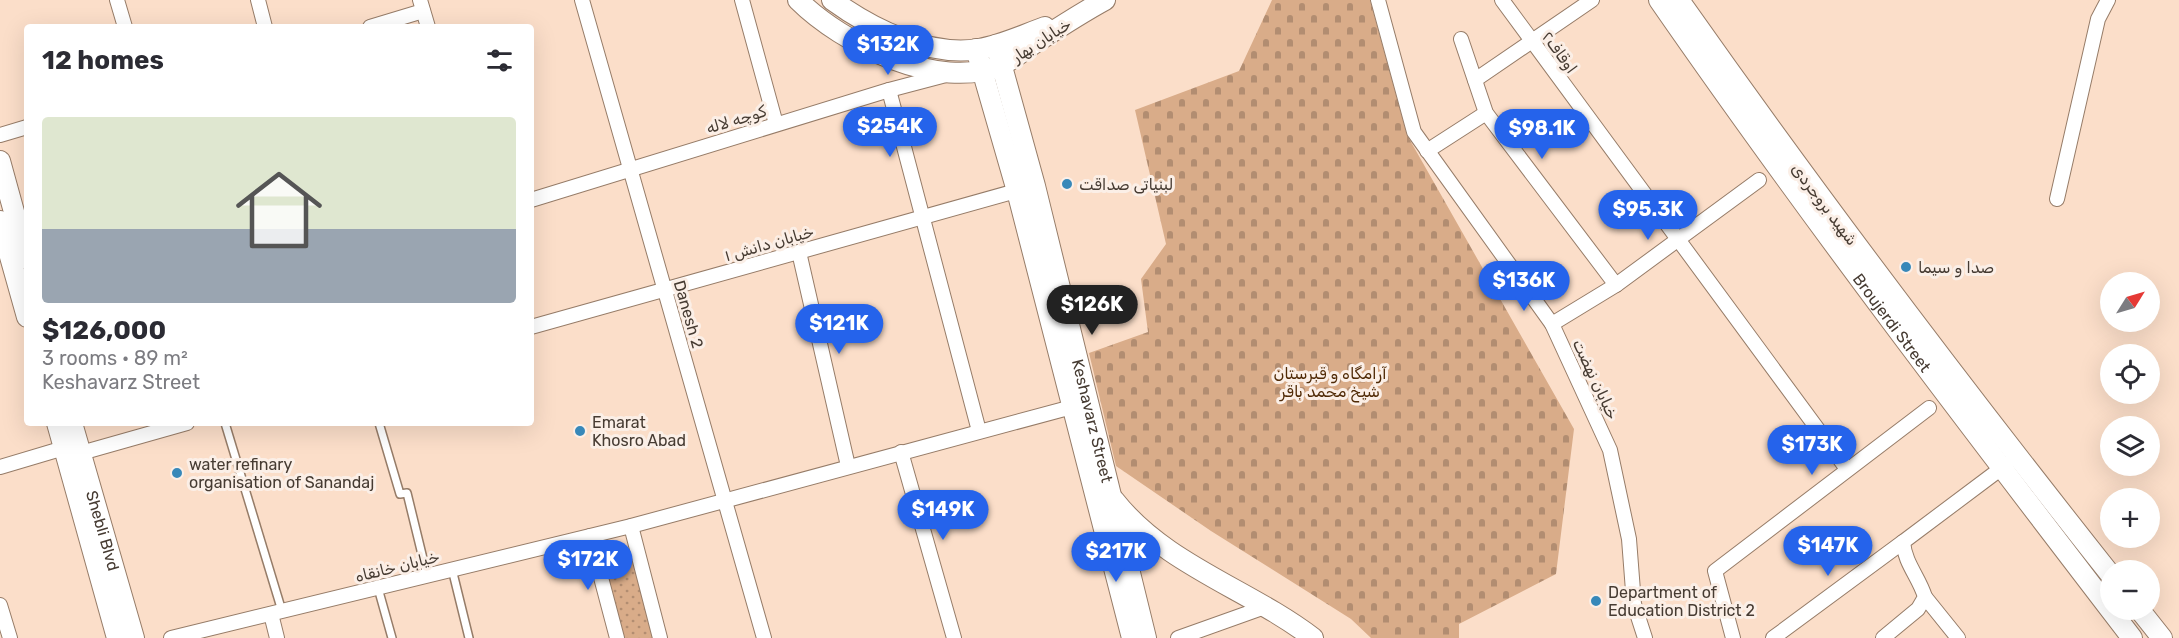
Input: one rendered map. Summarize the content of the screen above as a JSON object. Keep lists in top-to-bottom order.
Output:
{
  "streets": {
    "street": [
      "خیابان بهار",
      "اوقاف۲",
      "کوچه لاله",
      "شهید بروجردی",
      "خیابان دانش ۱",
      "Danesh 2",
      "Broujerdi Street",
      "خیابان نهضت",
      "Keshavarz Street",
      "Shebli Blvd",
      "خیابان خانقاه"
    ]
  },
  "crossings": [
    ["خیابان بهار", "Keshavarz Street"],
    ["کوچه لاله", "Danesh 2"],
    ["شهید بروجردی", "Broujerdi Street"],
    ["خیابان دانش ۱", "Danesh 2"],
    ["خیابان دانش ۱", "Keshavarz Street"],
    ["Danesh 2", "خیابان خانقاه"],
    ["Keshavarz Street", "خیابان خانقاه"]
  ],
  "parks": ["آرامگاه و قبرستان شیخ محمد باقر"],
  "places": [
    "لبنیاتی ‌صداقت",
    "صدا و سیما",
    "Emarat Khosro Abad",
    "water refinary organisation of Sanandaj",
    "Department of Education District 2"
  ],
  "north": "top right",
  "page": {
    "heading": "12 homes",
    "price": [
      "$132K",
      "$254K",
      "$98.1K",
      "$95.3K",
      "$136K",
      "$126K",
      "$121K",
      "$173K",
      "$149K",
      "$147K",
      "$217K",
      "$172K"
    ],
    "list": [
      {
        "name": "$126,000",
        "note": "3 rooms · 89 m² · Keshavarz Street"
      }
    ],
    "map_buttons": ["+", "−"]
  }
}
